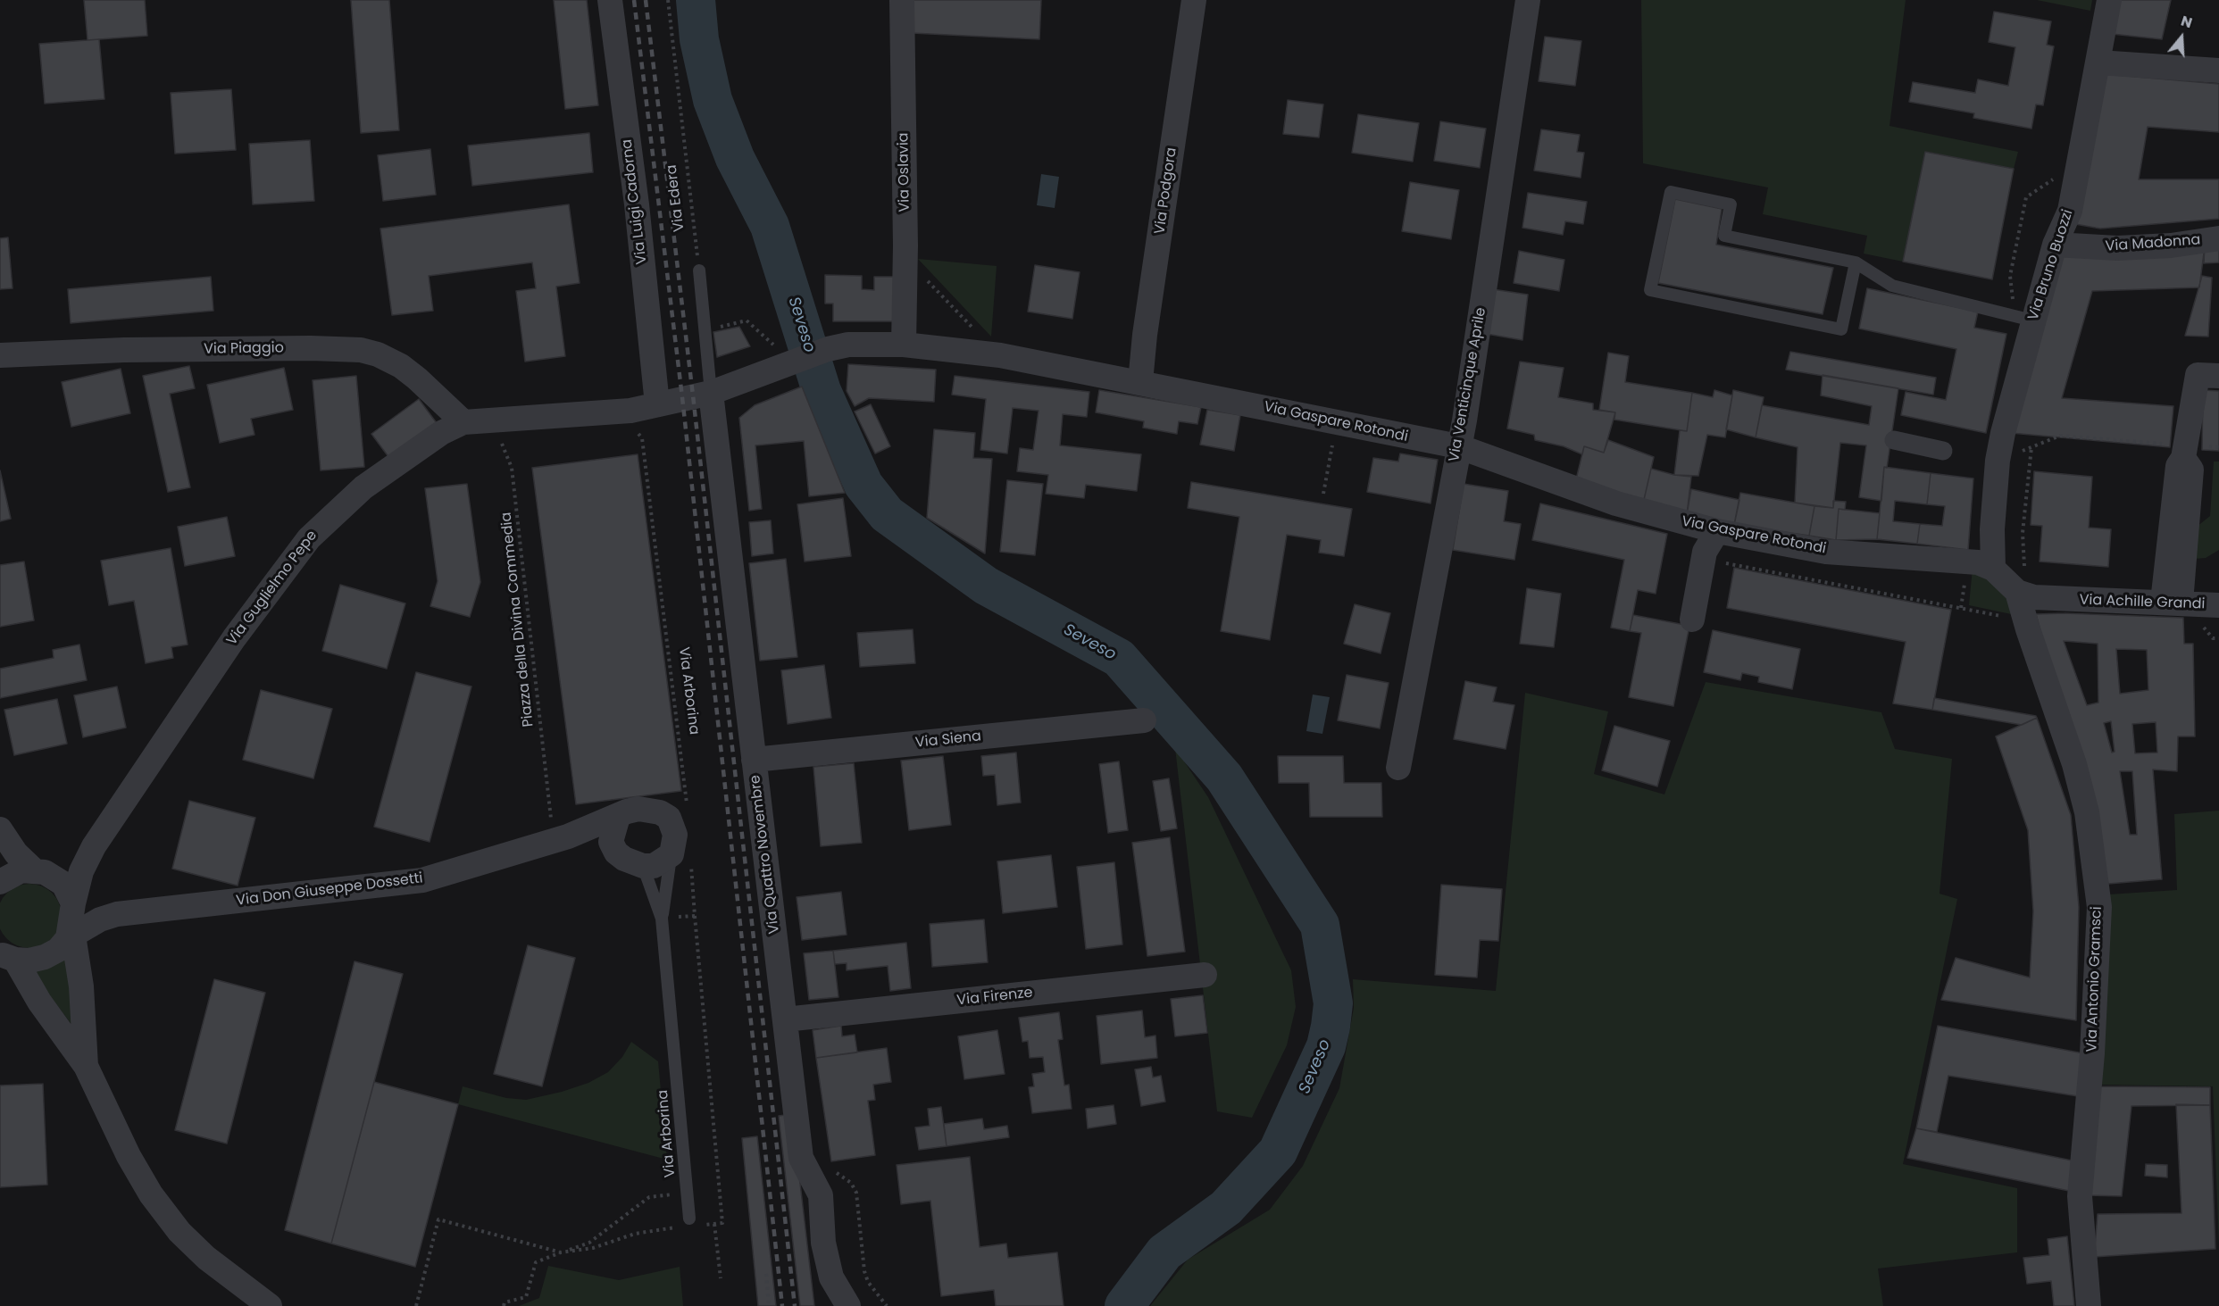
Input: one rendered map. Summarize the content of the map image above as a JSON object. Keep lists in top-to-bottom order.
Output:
{
  "streets": {
    "street": [
      "Via Oslavia",
      "Via Podgora",
      "Via Luigi Cadorna",
      "Via Madonna",
      "Via Bruno Buozzi",
      "Via Piaggio",
      "Via Venticinque Aprile",
      "Via Gaspare Rotondi",
      "Via Guglielmo Pepe",
      "Via Achille Grandi",
      "Via Siena",
      "Via Quattro Novembre",
      "Via Don Giuseppe Dossetti",
      "Via Antonio Gramsci",
      "Via Firenze"
    ],
    "lane": ["Via Arborina"],
    "path": ["Via Edera", "Piazza della Divina Commedia"]
  },
  "crossings": [
    ["Via Oslavia", "Via Gaspare Rotondi"],
    ["Via Podgora", "Via Gaspare Rotondi"],
    ["Via Luigi Cadorna", "Via Guglielmo Pepe"],
    ["Via Madonna", "Via Bruno Buozzi"],
    ["Via Bruno Buozzi", "Via Gaspare Rotondi"],
    ["Via Piaggio", "Via Guglielmo Pepe"],
    ["Via Venticinque Aprile", "Via Gaspare Rotondi"],
    ["Via Gaspare Rotondi", "Via Guglielmo Pepe"],
    ["Via Gaspare Rotondi", "Via Quattro Novembre"],
    ["Via Guglielmo Pepe", "Piazza della Divina Commedia"],
    ["Via Guglielmo Pepe", "Via Quattro Novembre"],
    ["Via Guglielmo Pepe", "Via Don Giuseppe Dossetti"],
    ["Via Achille Grandi", "Via Antonio Gramsci"],
    ["Piazza della Divina Commedia", "Via Don Giuseppe Dossetti"],
    ["Via Arborina", "Via Don Giuseppe Dossetti"],
    ["Via Siena", "Via Quattro Novembre"],
    ["Via Quattro Novembre", "Via Firenze"]
  ],
  "water": ["Seveso"],
  "north": "top"
}
